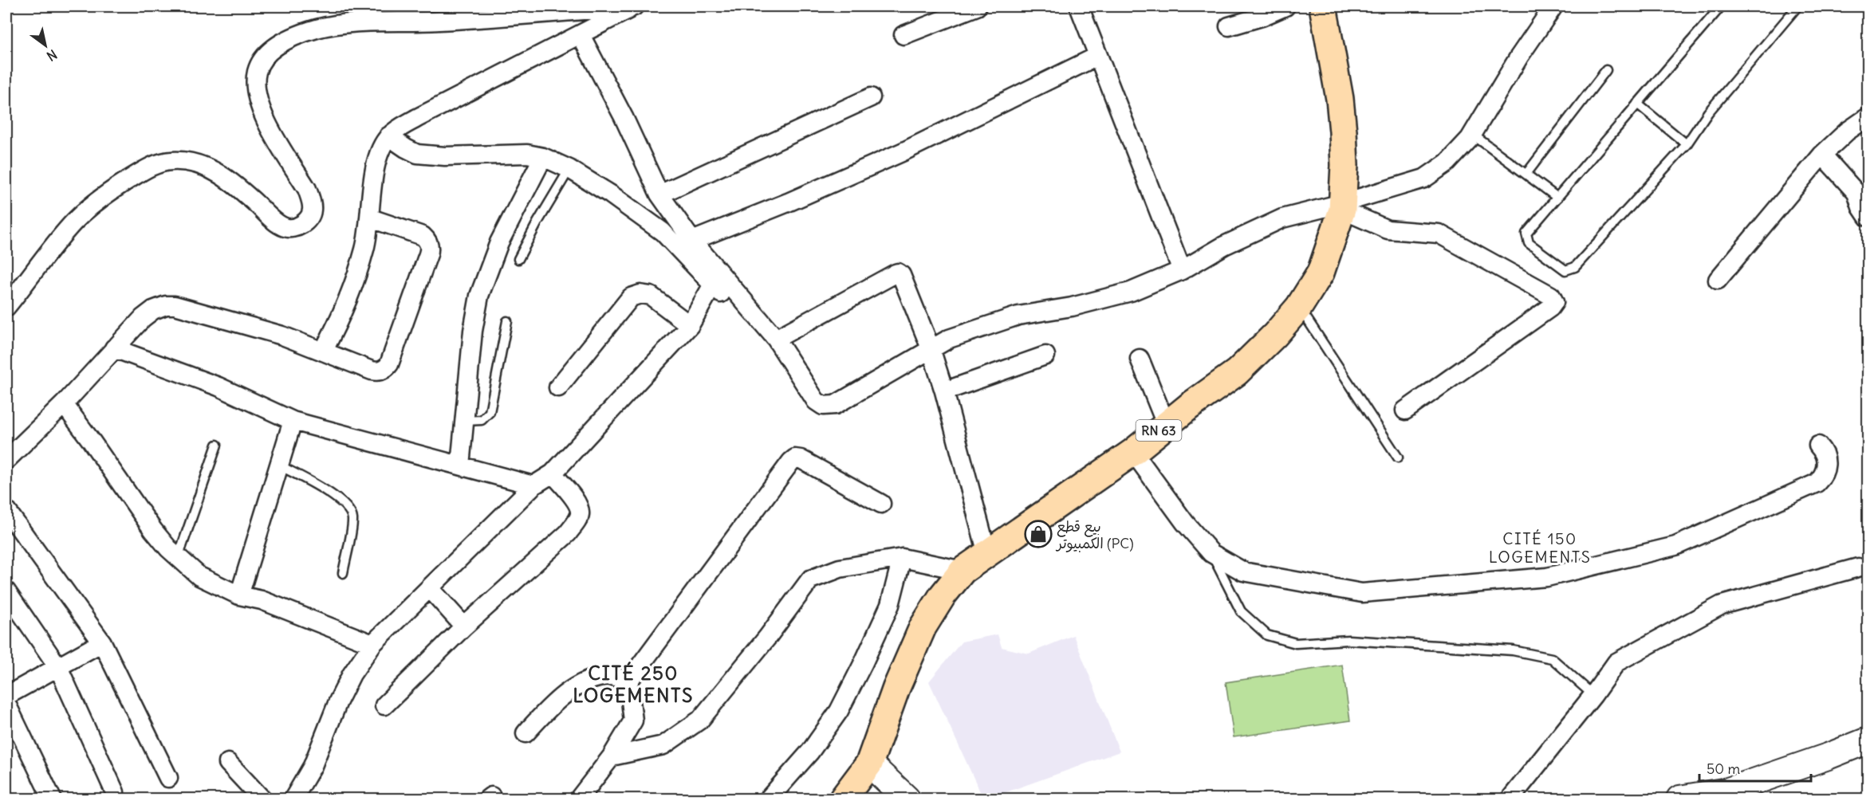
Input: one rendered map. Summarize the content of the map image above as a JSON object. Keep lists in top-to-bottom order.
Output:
{
  "streets": {
    "main road": ["RN 63"]
  },
  "districts": ["CITÉ 150 LOGEMENTS", "CITÉ 250 LOGEMENTS"],
  "places": {
    "shop": ["بيع قطع الكمبيوتر (PC)"]
  },
  "scale_bar": "50 m",
  "north": "bottom right"
}
